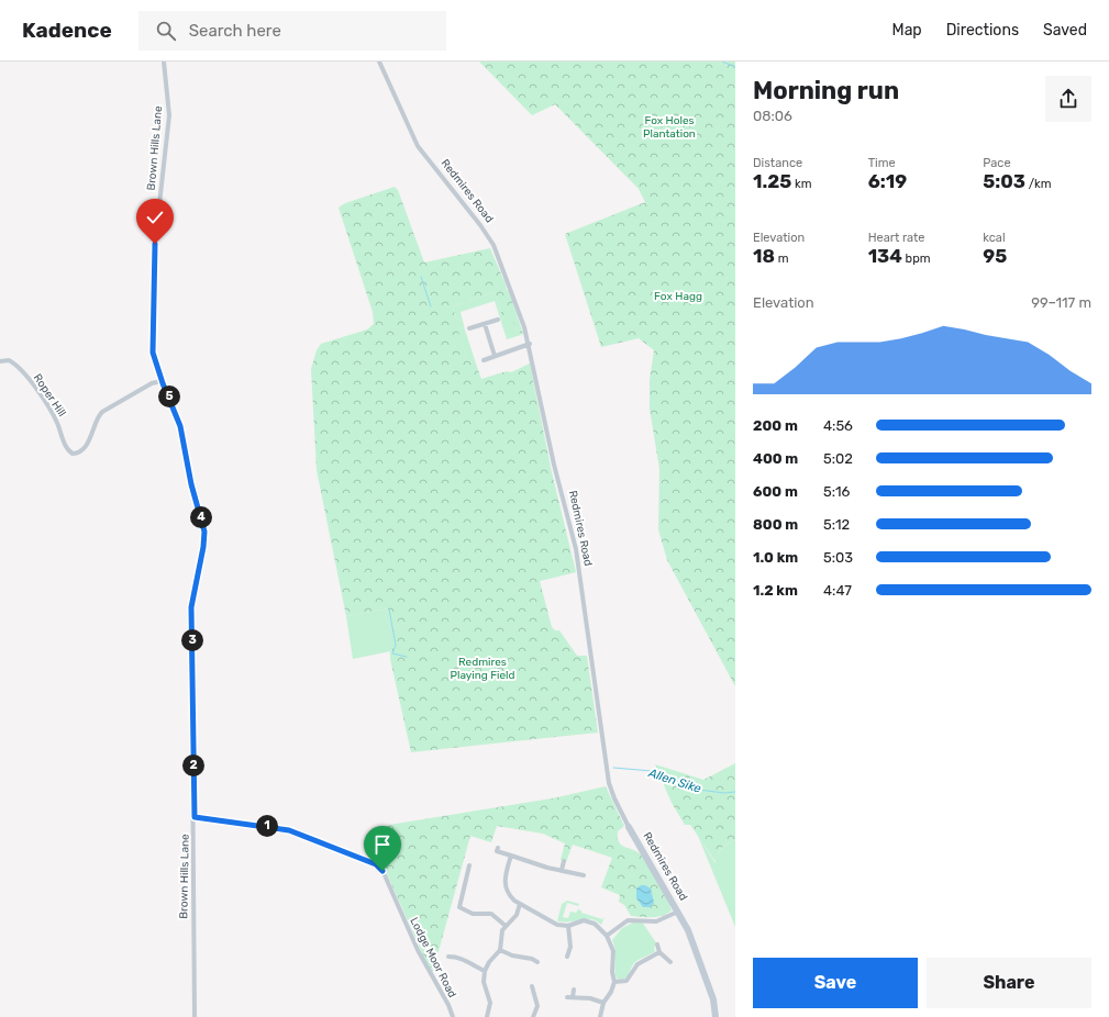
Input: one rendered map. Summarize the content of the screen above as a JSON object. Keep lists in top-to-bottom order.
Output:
{
  "streets": {
    "street": [
      "Brown Hills Lane",
      "Redmires Road",
      "Roper Hill",
      "Lodge Moor Road"
    ]
  },
  "crossings": [
    ["Brown Hills Lane", "Roper Hill"],
    ["Brown Hills Lane", "Lodge Moor Road"]
  ],
  "water": ["Allen Sike"],
  "parks": ["Fox Holes Plantation", "Fox Hagg", "Redmires Playing Field"],
  "page": {
    "header": "Kadence",
    "search": "Search here",
    "nav": ["Map", "Directions", "Saved"],
    "heading": ["Morning run", "08:06"],
    "stats": [
      ["Distance", "1.25 km"],
      ["Time", "6:19"],
      ["Pace", "5:03 /km"],
      ["Elevation", "18 m"],
      ["Heart rate", "134 bpm"],
      ["kcal", "95"]
    ],
    "chart": ["Elevation", "99–117 m"],
    "pins": [
      "5",
      "4",
      "3",
      "2",
      "1"
    ],
    "list": [
      {
        "name": "200 m",
        "note": "4:56"
      },
      {
        "name": "400 m",
        "note": "5:02"
      },
      {
        "name": "600 m",
        "note": "5:16"
      },
      {
        "name": "800 m",
        "note": "5:12"
      },
      {
        "name": "1.0 km",
        "note": "5:03"
      },
      {
        "name": "1.2 km",
        "note": "4:47"
      }
    ],
    "buttons": ["Save", "Share"]
  }
}
